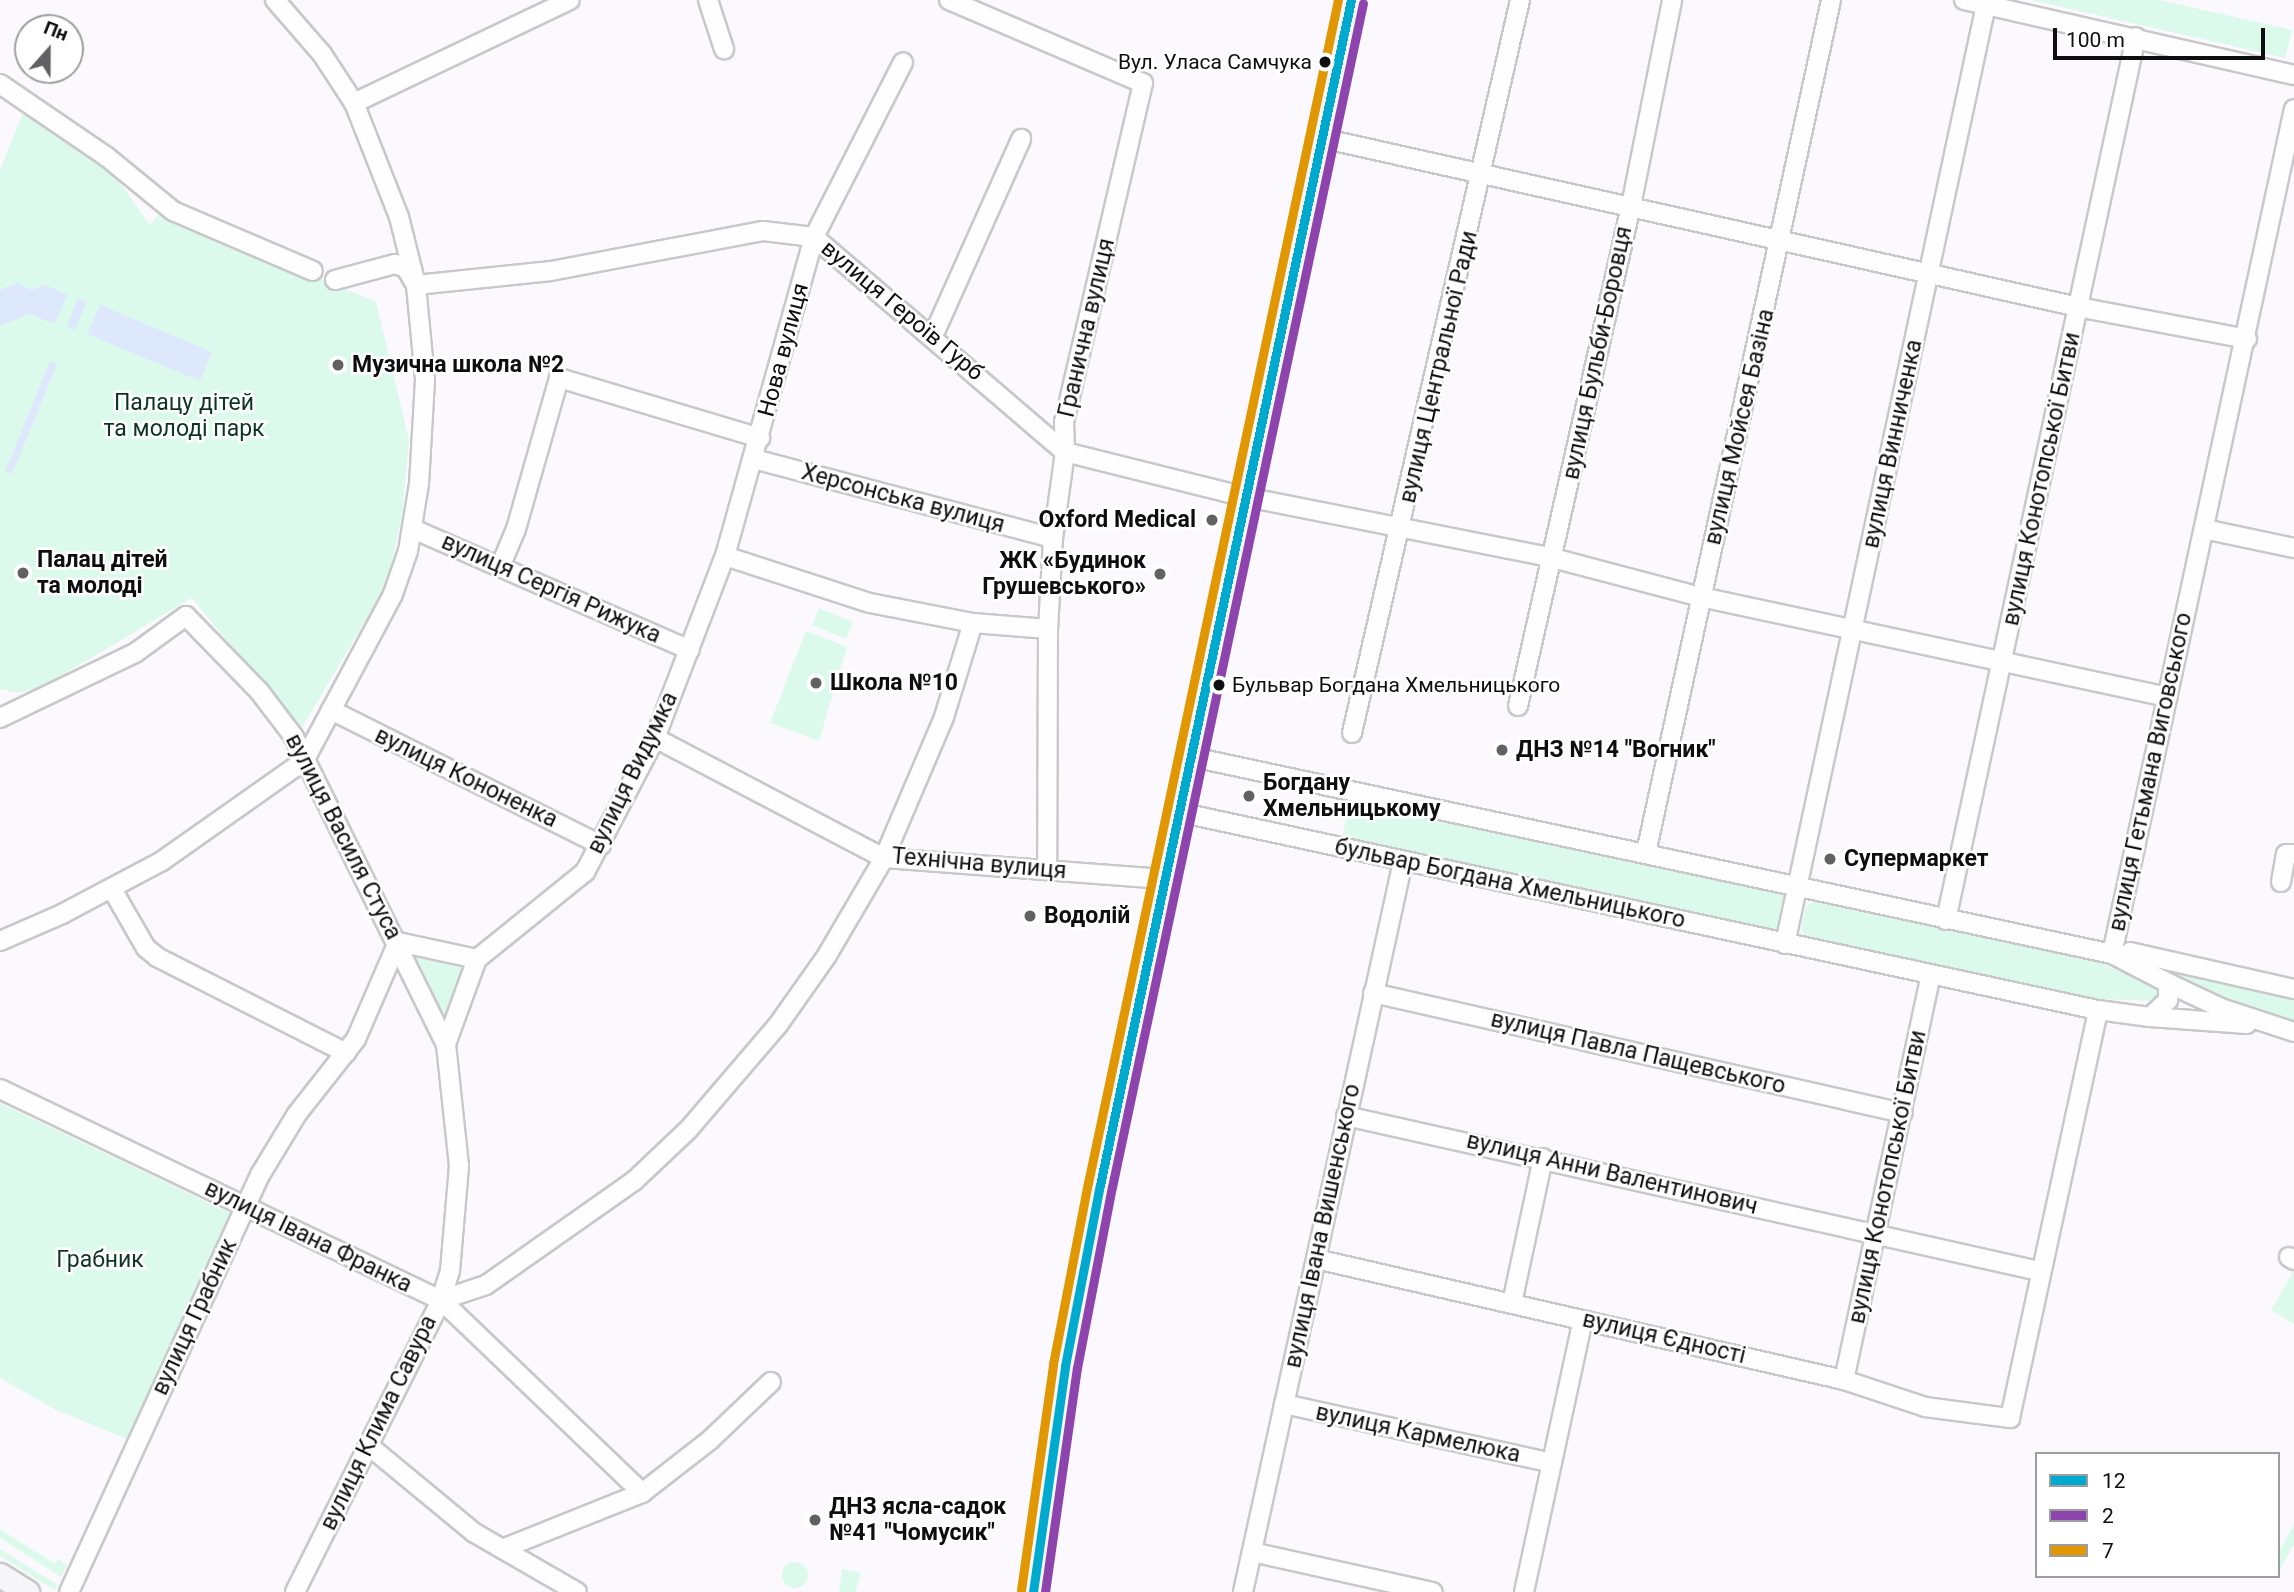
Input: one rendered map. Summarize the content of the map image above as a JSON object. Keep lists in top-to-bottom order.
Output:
{
  "streets": {
    "street": [
      "вулиця Героїв Гурб",
      "Гранична вулиця",
      "Нова вулиця",
      "вулиця Бульби-Боровця",
      "вулиця Центральної Ради",
      "вулиця Мойсея Базіна",
      "вулиця Винниченка",
      "вулиця Конотопської Битви",
      "Херсонська вулиця",
      "вулиця Сергія Рижука",
      "вулиця Гетьмана Виговського",
      "вулиця Видумка",
      "вулиця Кононенка",
      "вулиця Василя Стуса",
      "Технічна вулиця",
      "бульвар Богдана Хмельницького",
      "вулиця Павла Пащевського",
      "вулиця Анни Валентинович",
      "вулиця Івана Вишенського",
      "вулиця Івана Франка",
      "вулиця Грабник",
      "вулиця Єдності",
      "вулиця Клима Савура",
      "вулиця Кармелюка"
    ]
  },
  "crossings": [
    ["вулиця Героїв Гурб", "Гранична вулиця"],
    ["вулиця Героїв Гурб", "Нова вулиця"],
    ["вулиця Героїв Гурб", "вулиця Бульби-Боровця"],
    ["вулиця Героїв Гурб", "вулиця Центральної Ради"],
    ["вулиця Героїв Гурб", "вулиця Мойсея Базіна"],
    ["вулиця Героїв Гурб", "вулиця Винниченка"],
    ["вулиця Героїв Гурб", "вулиця Конотопської Битви"],
    ["вулиця Героїв Гурб", "вулиця Гетьмана Виговського"],
    ["Гранична вулиця", "Херсонська вулиця"],
    ["Гранична вулиця", "Технічна вулиця"],
    ["Нова вулиця", "Херсонська вулиця"],
    ["Нова вулиця", "вулиця Сергія Рижука"],
    ["Нова вулиця", "вулиця Видумка"],
    ["вулиця Конотопської Битви", "бульвар Богдана Хмельницького"],
    ["вулиця Конотопської Битви", "вулиця Павла Пащевського"],
    ["вулиця Конотопської Битви", "вулиця Анни Валентинович"],
    ["вулиця Конотопської Битви", "вулиця Єдності"],
    ["вулиця Сергія Рижука", "вулиця Видумка"],
    ["вулиця Видумка", "вулиця Кононенка"],
    ["вулиця Видумка", "Технічна вулиця"],
    ["вулиця Василя Стуса", "вулиця Грабник"],
    ["Технічна вулиця", "вулиця Клима Савура"],
    ["бульвар Богдана Хмельницького", "вулиця Івана Вишенського"],
    ["вулиця Павла Пащевського", "вулиця Івана Вишенського"],
    ["вулиця Анни Валентинович", "вулиця Івана Вишенського"],
    ["вулиця Анни Валентинович", "вулиця Єдності"],
    ["вулиця Івана Вишенського", "вулиця Єдності"],
    ["вулиця Івана Вишенського", "вулиця Кармелюка"],
    ["вулиця Івана Франка", "вулиця Грабник"],
    ["вулиця Івана Франка", "вулиця Клима Савура"]
  ],
  "parks": ["Палацу дітей та молоді парк", "Грабник"],
  "places": [
    "Вул. Уласа Самчука",
    "Музична школа №2",
    "Oxford Medical",
    "Палац дітей та молоді",
    "ЖК «Будинок Грушевського»",
    "Школа №10",
    "Бульвар Богдана Хмельницького",
    "ДНЗ №14 \"Вогник\"",
    "Богдану Хмельницькому",
    "Супермаркет",
    "Водолій",
    "ДНЗ ясла-садок №41 \"Чомусик\""
  ],
  "lines": ["transit line 12", "transit line 7", "transit line 2"],
  "legend": ["12", "2", "7"],
  "scale_bar": "100 m",
  "north": "top"
}
